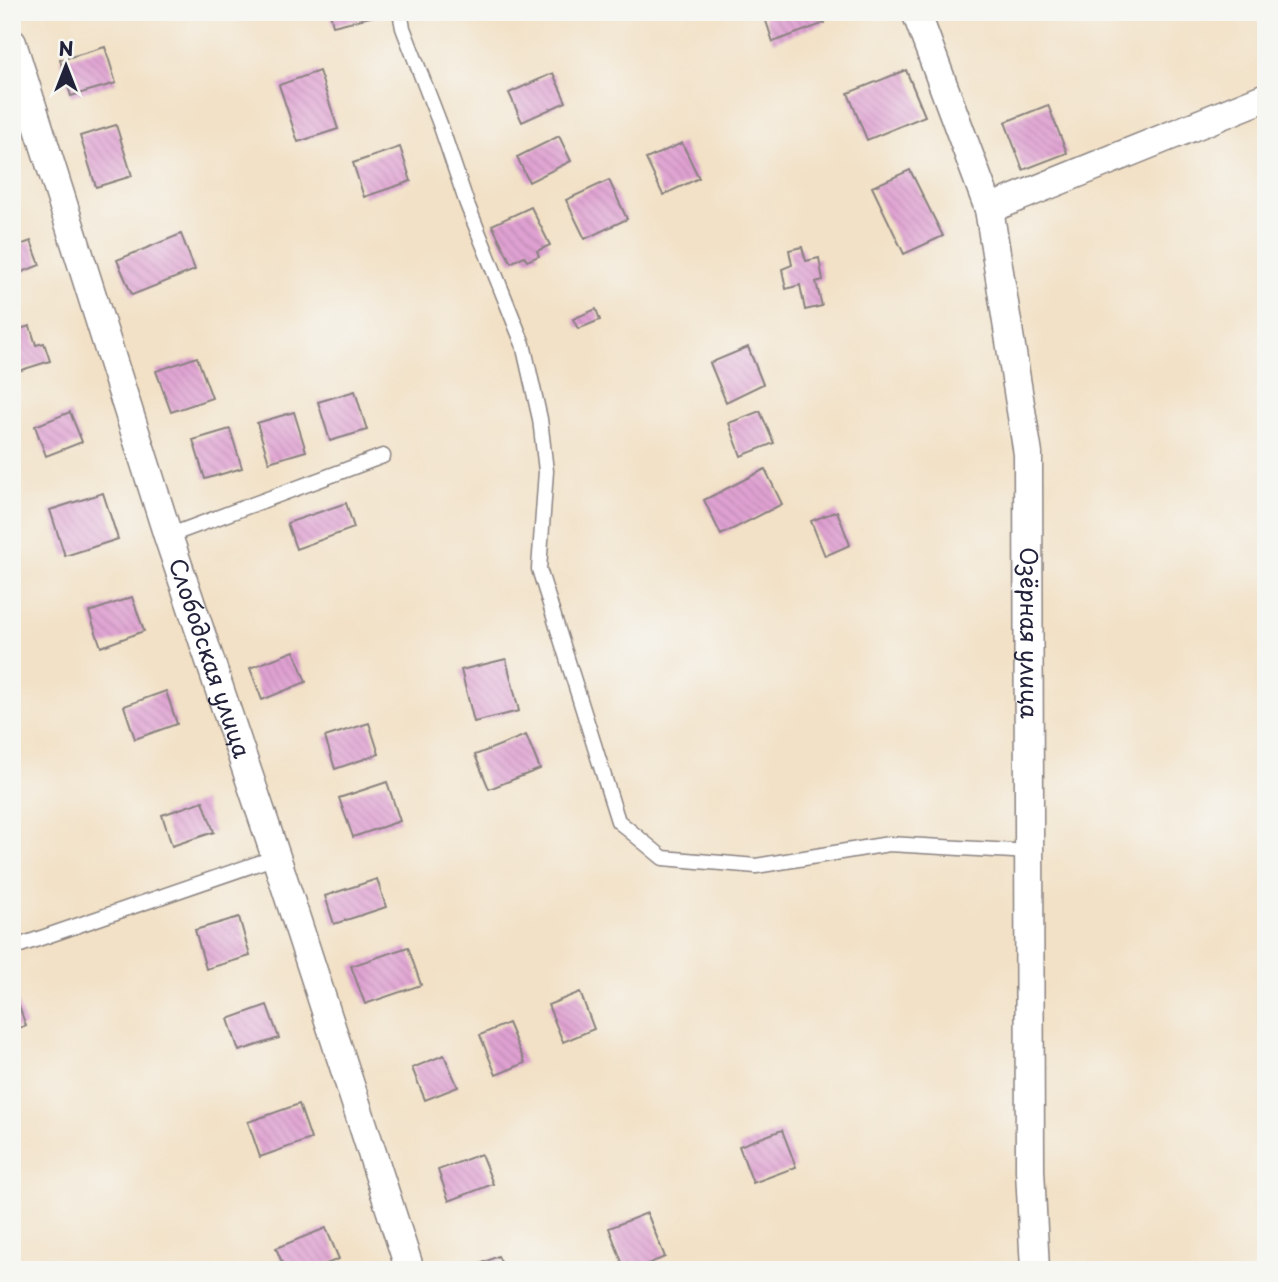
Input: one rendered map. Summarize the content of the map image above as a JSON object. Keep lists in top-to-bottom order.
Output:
{
  "streets": {
    "street": ["Озёрная улица", "Слободская улица"]
  },
  "north": "top"
}
